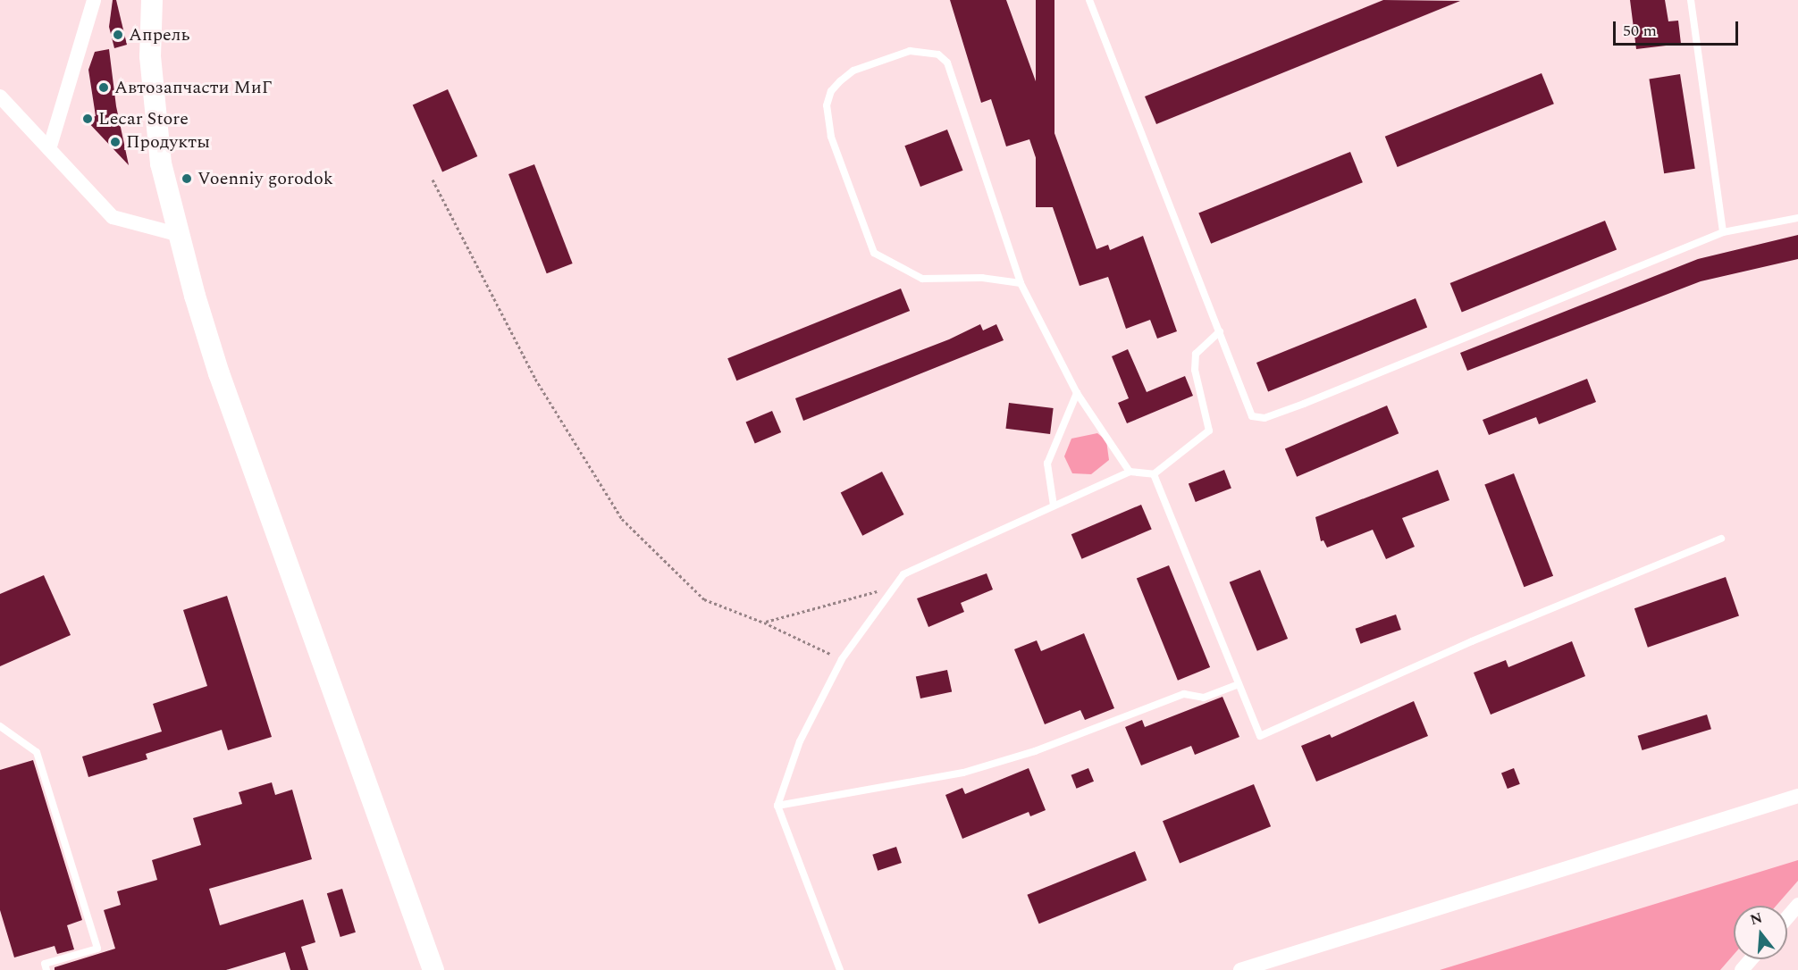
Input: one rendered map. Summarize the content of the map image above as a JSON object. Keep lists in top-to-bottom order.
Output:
{
  "places": [
    "Апрель",
    "Автозапчасти МиГ",
    "Lecar Store",
    "Продукты",
    "Voenniy gorodok"
  ],
  "scale_bar": "50 m",
  "north": "top"
}
